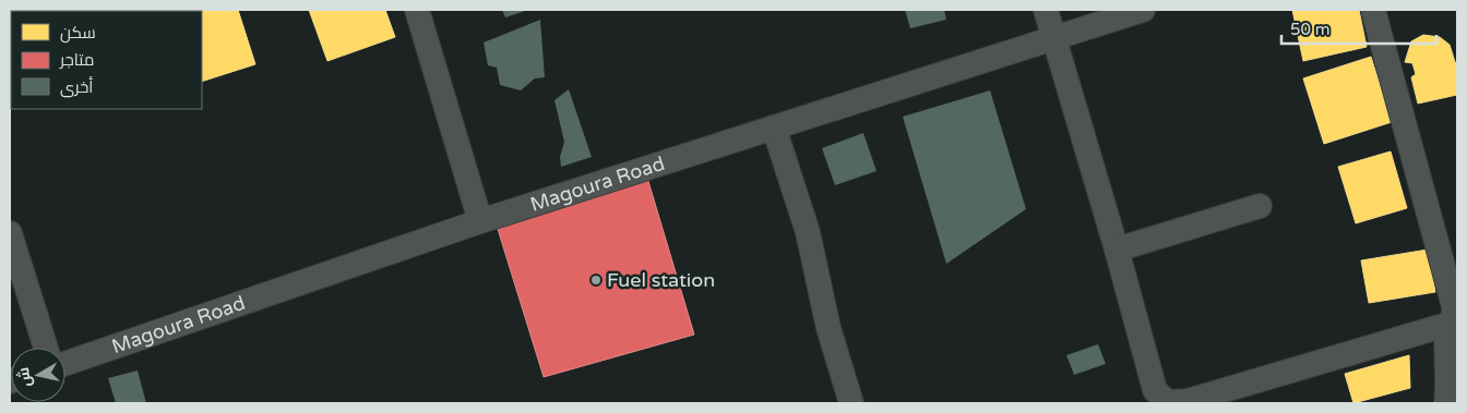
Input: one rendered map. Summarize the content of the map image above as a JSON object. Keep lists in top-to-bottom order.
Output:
{
  "streets": {
    "street": ["Magoura Road"]
  },
  "places": ["Fuel station"],
  "legend": ["سكن", "متاجر", "أخرى"],
  "scale_bar": "50 m",
  "north": "left"
}
